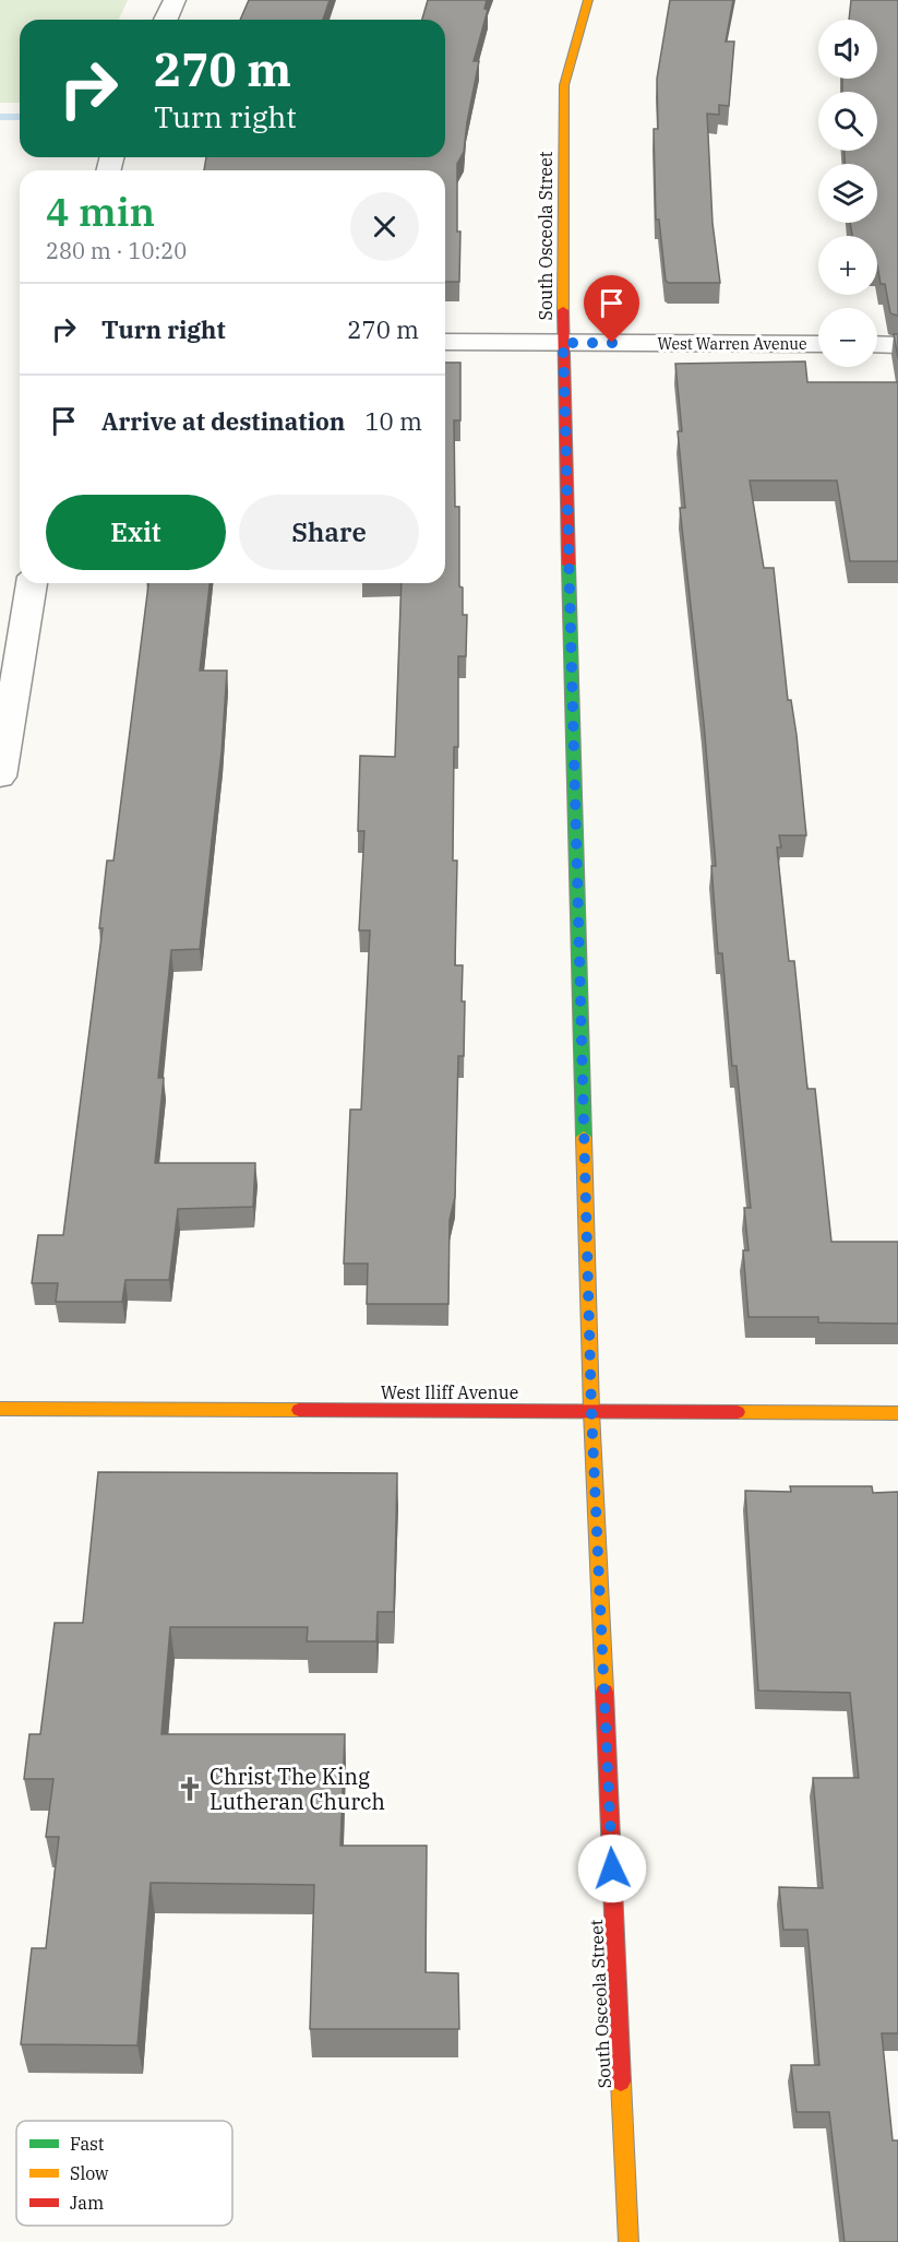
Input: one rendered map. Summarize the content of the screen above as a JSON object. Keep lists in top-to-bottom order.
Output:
{
  "streets": {
    "street": ["South Osceola Street", "West Warren Avenue", "West Iliff Avenue"]
  },
  "crossings": [
    ["South Osceola Street", "West Warren Avenue"],
    ["South Osceola Street", "West Iliff Avenue"]
  ],
  "places": {
    "church": ["Christ The King Lutheran Church"]
  },
  "legend": ["Fast", "Slow", "Jam"],
  "page": {
    "map_buttons": ["+", "−"],
    "turn": ["270 m", "Turn right"],
    "heading": ["4 min", "280 m · 10:20"],
    "list": [
      {
        "name": "Turn right",
        "value": "270 m"
      },
      {
        "name": "Arrive at destination",
        "value": "10 m"
      }
    ],
    "buttons": ["Exit", "Share"]
  }
}
